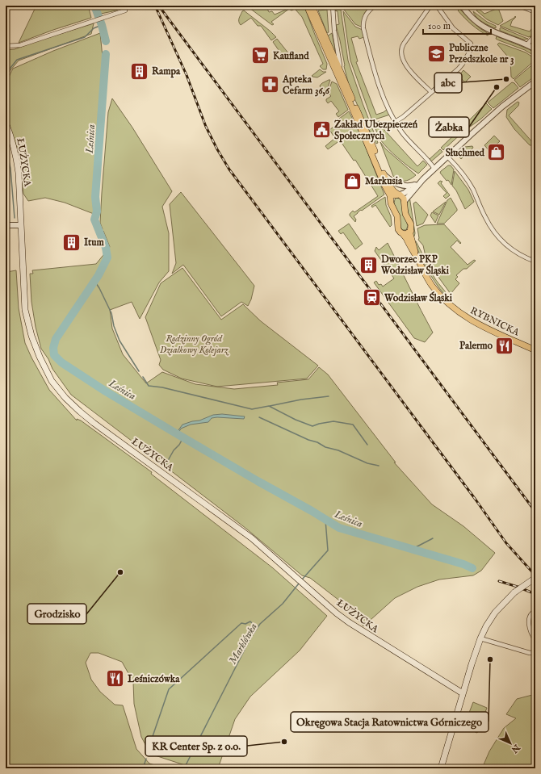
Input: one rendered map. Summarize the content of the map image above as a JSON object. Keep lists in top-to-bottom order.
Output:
{
  "streets": {
    "main road": ["ŁUŻYCKA", "RYBNICKA"]
  },
  "water": ["Leśnica", "Marklówka"],
  "parks": ["Rodzinny Ogród Działkowy Kolejarz"],
  "places": {
    "school or university": ["Publiczne Przedszkole nr 3"],
    "supermarket": ["Kaufland"],
    "building": ["Rampa", "Itum", "Dworzec PKP Wodzisław Śląski"],
    "other": [
      "abc",
      "Żabka",
      "Grodzisko",
      "Okręgowa Stacja Ratownictwa Górniczego",
      "KR Center Sp. z o.o."
    ],
    "pharmacy": ["Apteka Cefarm 36,6"],
    "public building": ["Zakład Ubezpieczeń Społecznych"],
    "shop": ["Słuchmed", "Markusia"],
    "station": ["Wodzisław Śląski"],
    "restaurant": ["Palermo", "Leśniczówka"]
  },
  "scale_bar": "100 m",
  "north": "bottom right"
}
